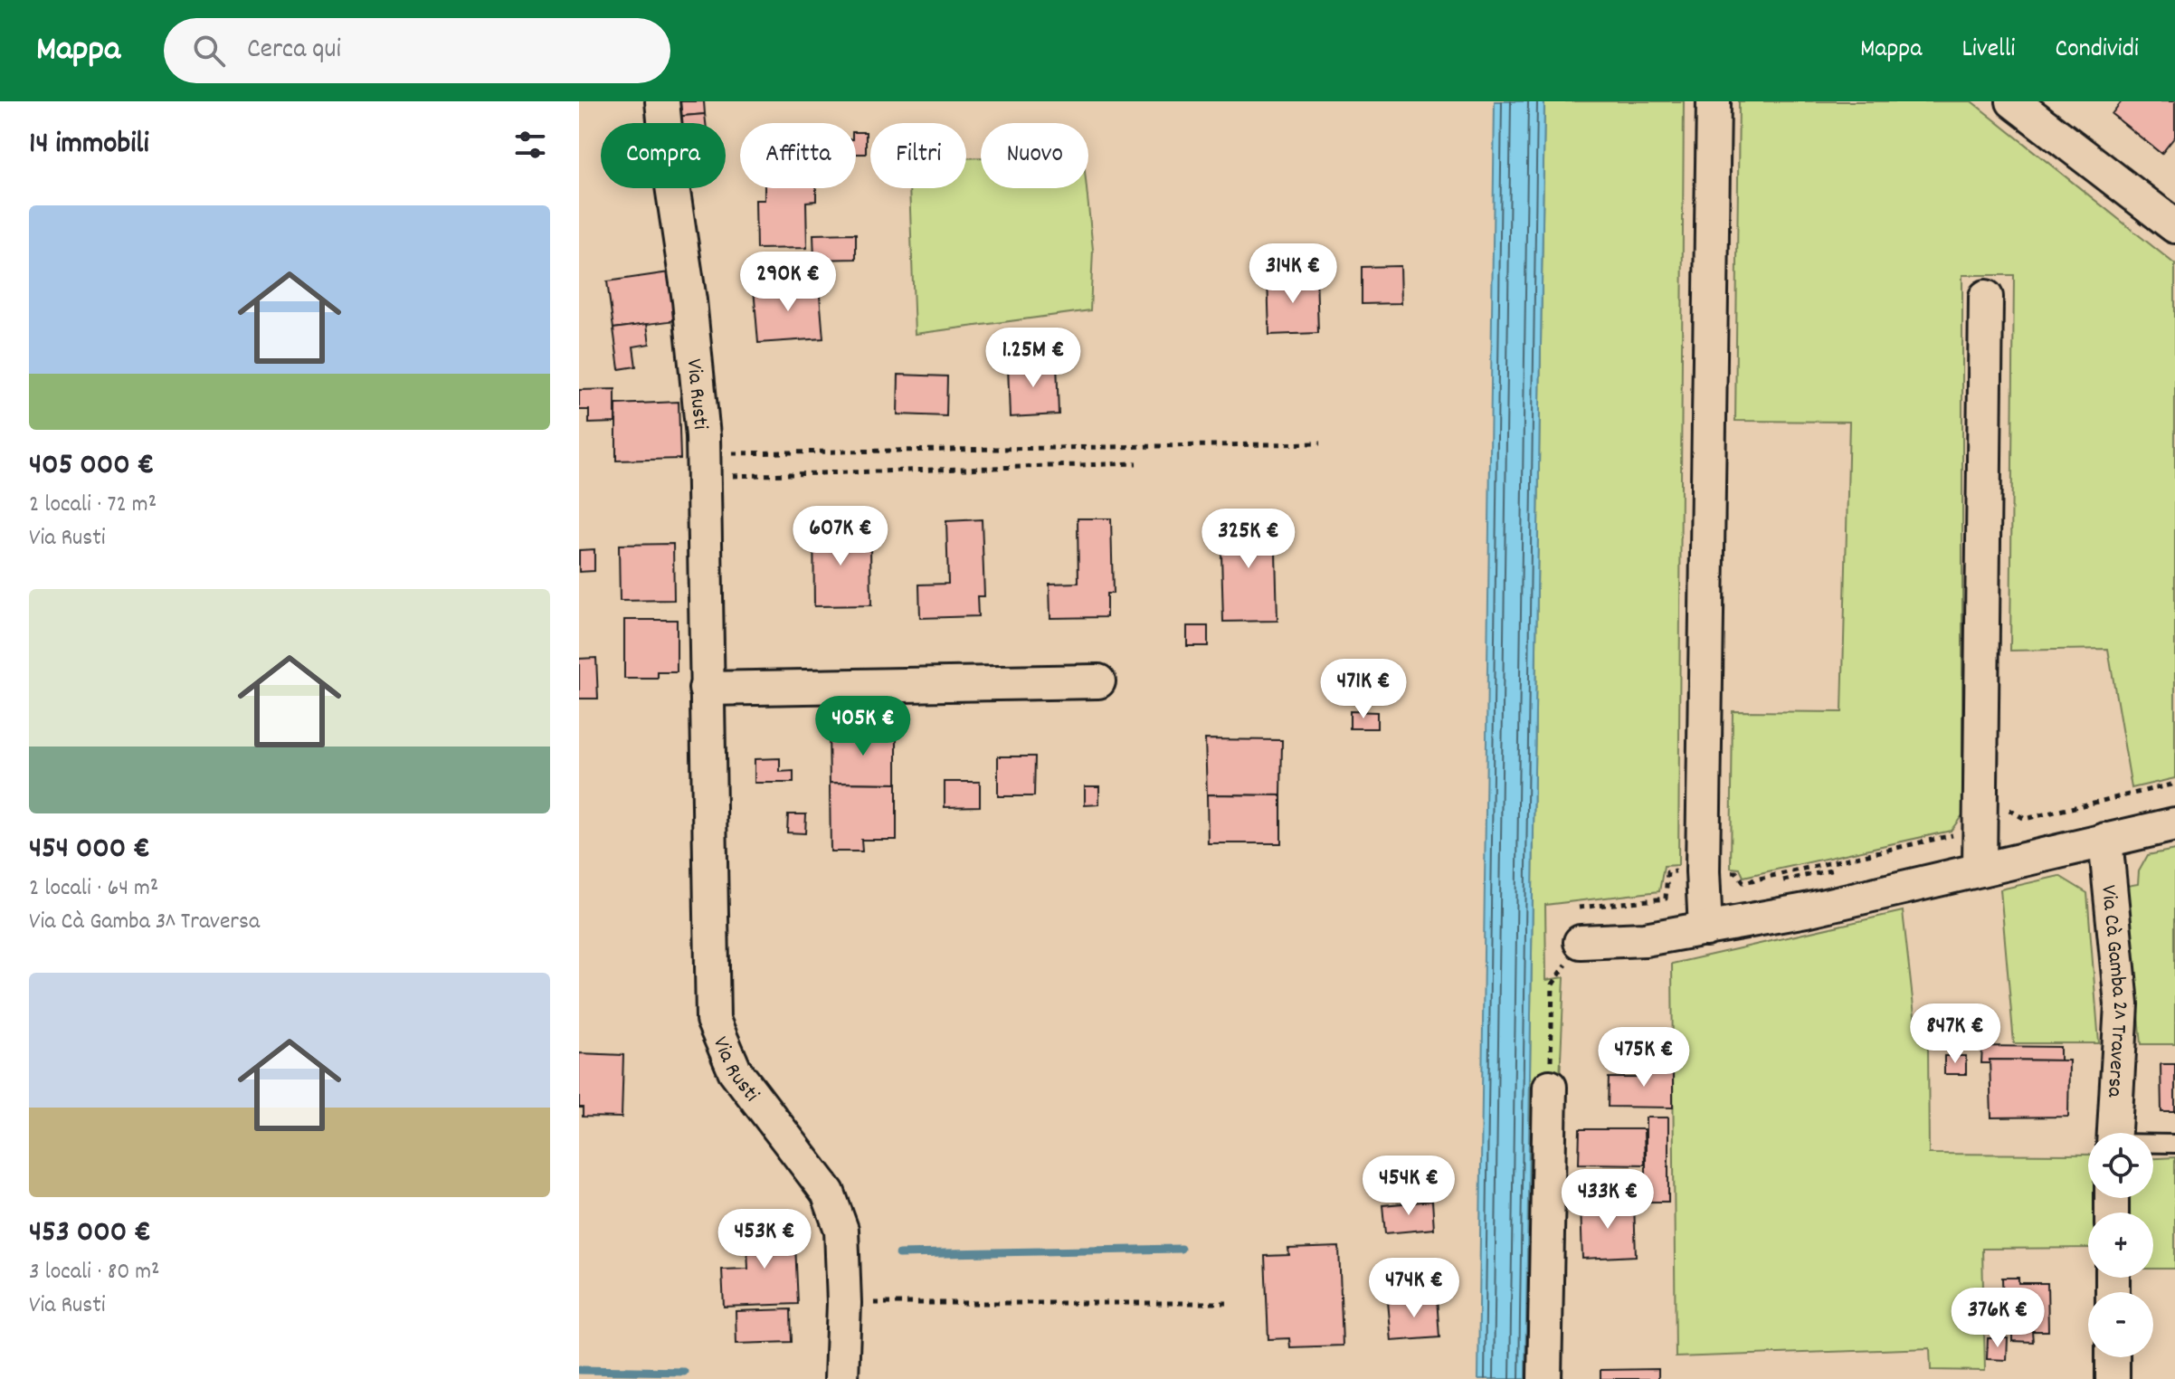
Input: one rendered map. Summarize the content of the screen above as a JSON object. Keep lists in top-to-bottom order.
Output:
{
  "streets": {
    "street": ["Via Rusti", "Via Cà Gamba 2^ Traversa"]
  },
  "page": {
    "header": "Mappa",
    "search": "Cerca qui",
    "nav": ["Mappa", "Livelli", "Condividi"],
    "heading": "14 immobili",
    "chip": [
      "Compra",
      "Affitta",
      "Filtri",
      "Nuovo"
    ],
    "list": [
      {
        "name": "405 000 €",
        "note": "2 locali · 72 m² · Via Rusti"
      },
      {
        "name": "454 000 €",
        "note": "2 locali · 64 m² · Via Cà Gamba 3^ Traversa"
      },
      {
        "name": "453 000 €",
        "note": "3 locali · 80 m² · Via Rusti"
      }
    ],
    "price": [
      "314K €",
      "290K €",
      "1.25M €",
      "607K €",
      "325K €",
      "471K €",
      "405K €",
      "847K €",
      "475K €",
      "454K €",
      "433K €",
      "453K €",
      "474K €",
      "376K €"
    ],
    "map_buttons": ["+", "−"]
  }
}
